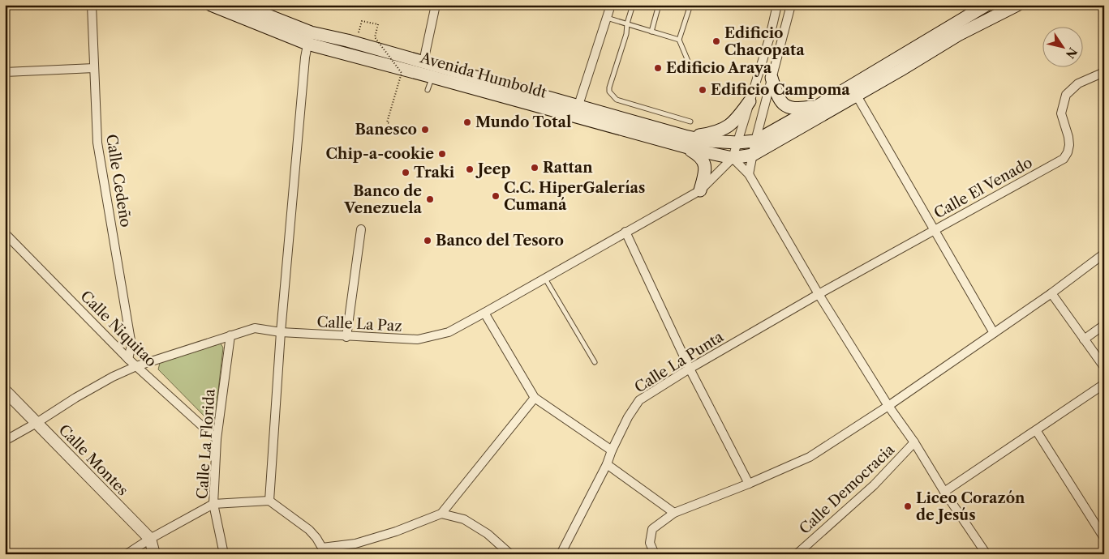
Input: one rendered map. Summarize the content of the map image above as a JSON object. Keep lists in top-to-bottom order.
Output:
{
  "streets": {
    "main road": ["Avenida Humboldt"],
    "street": [
      "Calle Cedeño",
      "Calle El Venado",
      "Calle La Paz",
      "Calle Niquitao",
      "Calle La Punta",
      "Calle La Florida",
      "Calle Montes",
      "Calle Democracia"
    ]
  },
  "crossings": [
    ["Avenida Humboldt", "Calle La Paz"],
    ["Calle Cedeño", "Calle Niquitao"],
    ["Calle El Venado", "Calle La Punta"],
    ["Calle La Paz", "Calle Niquitao"],
    ["Calle La Paz", "Calle La Florida"],
    ["Calle La Paz", "Calle Montes"],
    ["Calle Niquitao", "Calle La Florida"]
  ],
  "places": [
    "Edificio Chacopata",
    "Edificio Araya",
    "Edificio Campoma",
    "Mundo Total",
    "Banesco",
    "Chip-a-cookie",
    "Rattan",
    "Jeep",
    "Traki",
    "C.C. HiperGalerías Cumaná",
    "Banco de Venezuela",
    "Banco del Tesoro",
    "Liceo Corazón de Jesús"
  ],
  "north": "bottom right"
}
